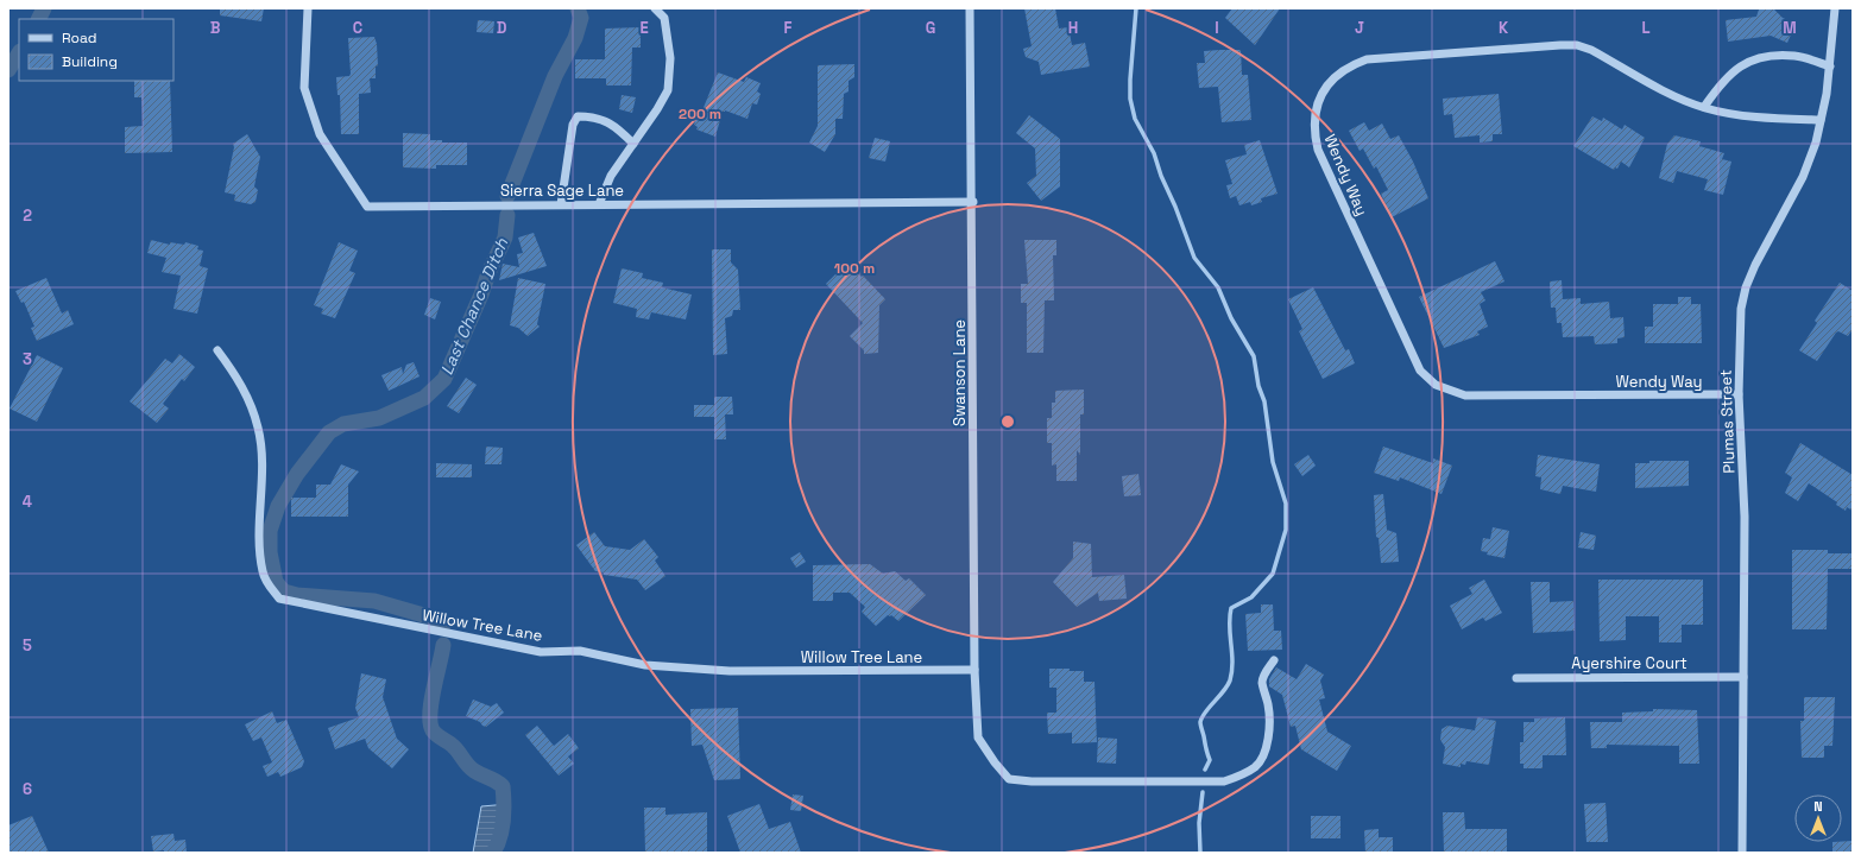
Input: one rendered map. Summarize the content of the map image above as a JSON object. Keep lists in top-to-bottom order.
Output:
{
  "streets": {
    "street": [
      "Wendy Way",
      "Sierra Sage Lane",
      "Swanson Lane",
      "Plumas Street",
      "Willow Tree Lane",
      "Ayershire Court"
    ]
  },
  "crossings": [
    ["Wendy Way", "Plumas Street"],
    ["Sierra Sage Lane", "Swanson Lane"],
    ["Swanson Lane", "Willow Tree Lane"],
    ["Plumas Street", "Ayershire Court"]
  ],
  "water": ["Last Chance Ditch"],
  "legend": ["Road", "Building"],
  "north": "top",
  "grid": {
    "columns": [
      "B",
      "C",
      "D",
      "E",
      "F",
      "G",
      "H",
      "I",
      "J",
      "K",
      "L",
      "M"
    ],
    "rows": [
      "2",
      "3",
      "4",
      "5",
      "6"
    ]
  },
  "rings": ["200 m", "100 m"]
}
